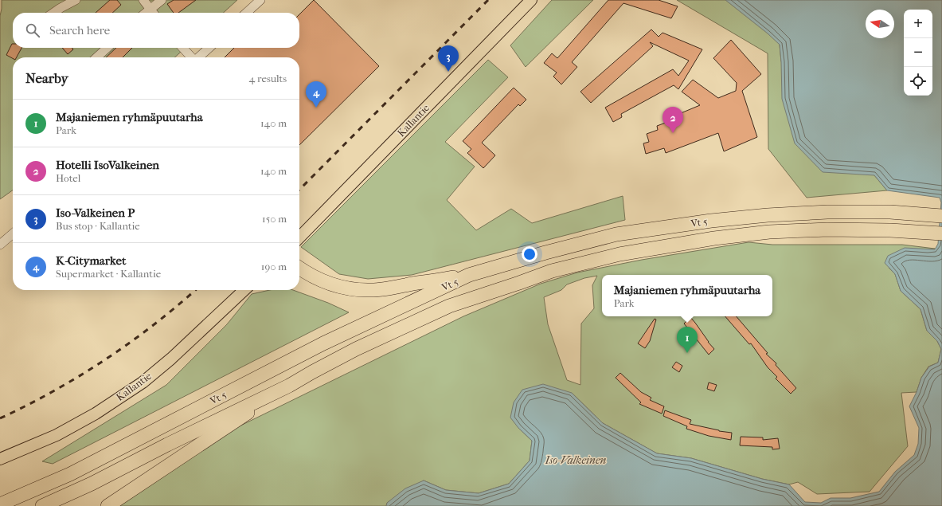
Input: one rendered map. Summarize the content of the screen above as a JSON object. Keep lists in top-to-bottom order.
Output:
{
  "streets": {
    "highway": ["Vt 5"],
    "main road": ["Kallantie"]
  },
  "water": ["Iso-Valkeinen"],
  "north": "left",
  "page": {
    "map_buttons": ["+", "−"],
    "search": "Search here",
    "pins": [
      "3",
      "4",
      "2",
      "1"
    ],
    "heading": ["Nearby", "4 results"],
    "list": [
      {
        "mark": "1",
        "name": "Majaniemen ryhmäpuutarha",
        "note": "Park",
        "value": "140 m"
      },
      {
        "mark": "2",
        "name": "Hotelli IsoValkeinen",
        "note": "Hotel",
        "value": "140 m"
      },
      {
        "mark": "3",
        "name": "Iso-Valkeinen P",
        "note": "Bus stop · Kallantie",
        "value": "150 m"
      },
      {
        "mark": "4",
        "name": "K-Citymarket",
        "note": "Supermarket · Kallantie",
        "value": "190 m"
      }
    ],
    "popup": ["Majaniemen ryhmäpuutarha", "Park"]
  }
}
